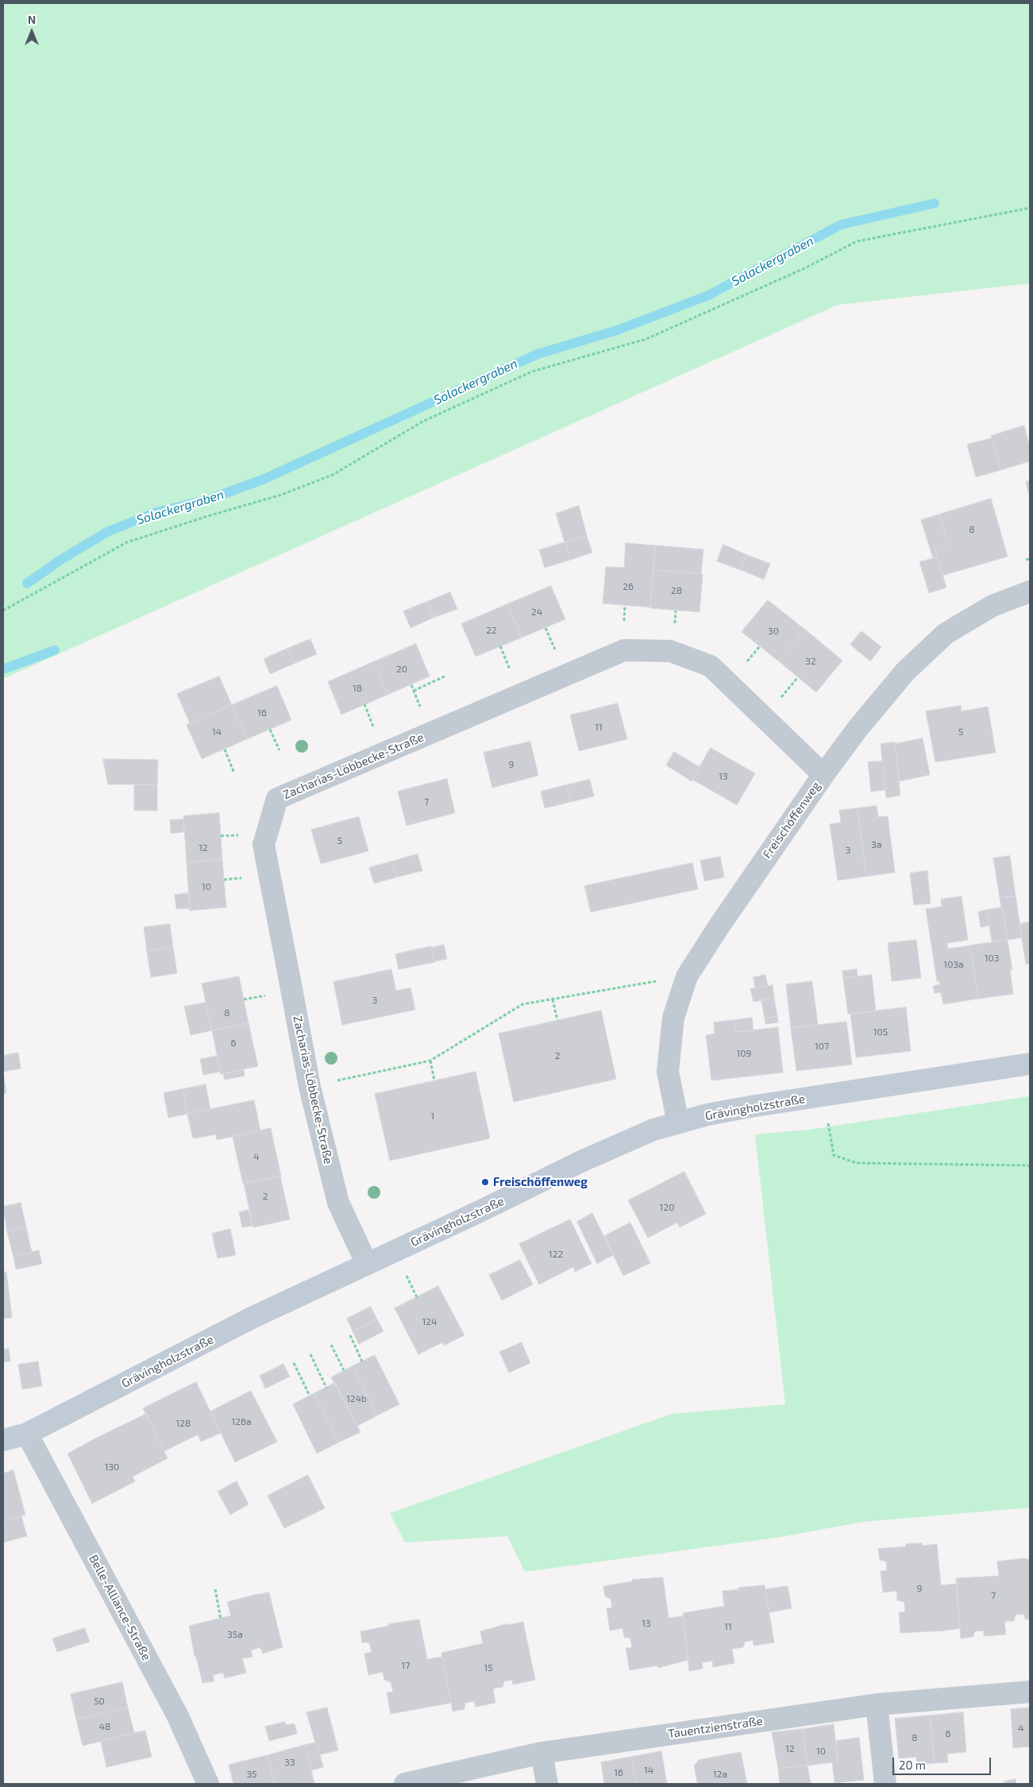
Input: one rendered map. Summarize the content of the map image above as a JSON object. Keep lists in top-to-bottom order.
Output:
{
  "streets": {
    "main road": ["Grävingholzstraße"],
    "street": [
      "Zacharias-Löbbecke-Straße",
      "Freischöffenweg",
      "Belle-Alliance-Straße",
      "Tauentzienstraße"
    ]
  },
  "crossings": [
    ["Zacharias-Löbbecke-Straße", "Freischöffenweg"],
    ["Zacharias-Löbbecke-Straße", "Grävingholzstraße"],
    ["Freischöffenweg", "Grävingholzstraße"],
    ["Grävingholzstraße", "Belle-Alliance-Straße"]
  ],
  "water": ["Solackergraben"],
  "places": ["Freischöffenweg"],
  "house_numbers": [
    "8",
    "26",
    "28",
    "24",
    "22",
    "30",
    "32",
    "20",
    "18",
    "16",
    "11",
    "14",
    "5",
    "9",
    "13",
    "7",
    "5",
    "3a",
    "12",
    "3",
    "10",
    "103",
    "103a",
    "3",
    "8",
    "105",
    "6",
    "107",
    "109",
    "2",
    "1",
    "4",
    "2",
    "120",
    "122",
    "124",
    "124b",
    "126a",
    "128",
    "130",
    "9",
    "7",
    "13",
    "11",
    "35a",
    "17",
    "15",
    "50",
    "48",
    "4",
    "6",
    "8",
    "12",
    "10",
    "33",
    "14",
    "16",
    "35",
    "12a"
  ],
  "scale_bar": "20 m",
  "north": "top"
}
